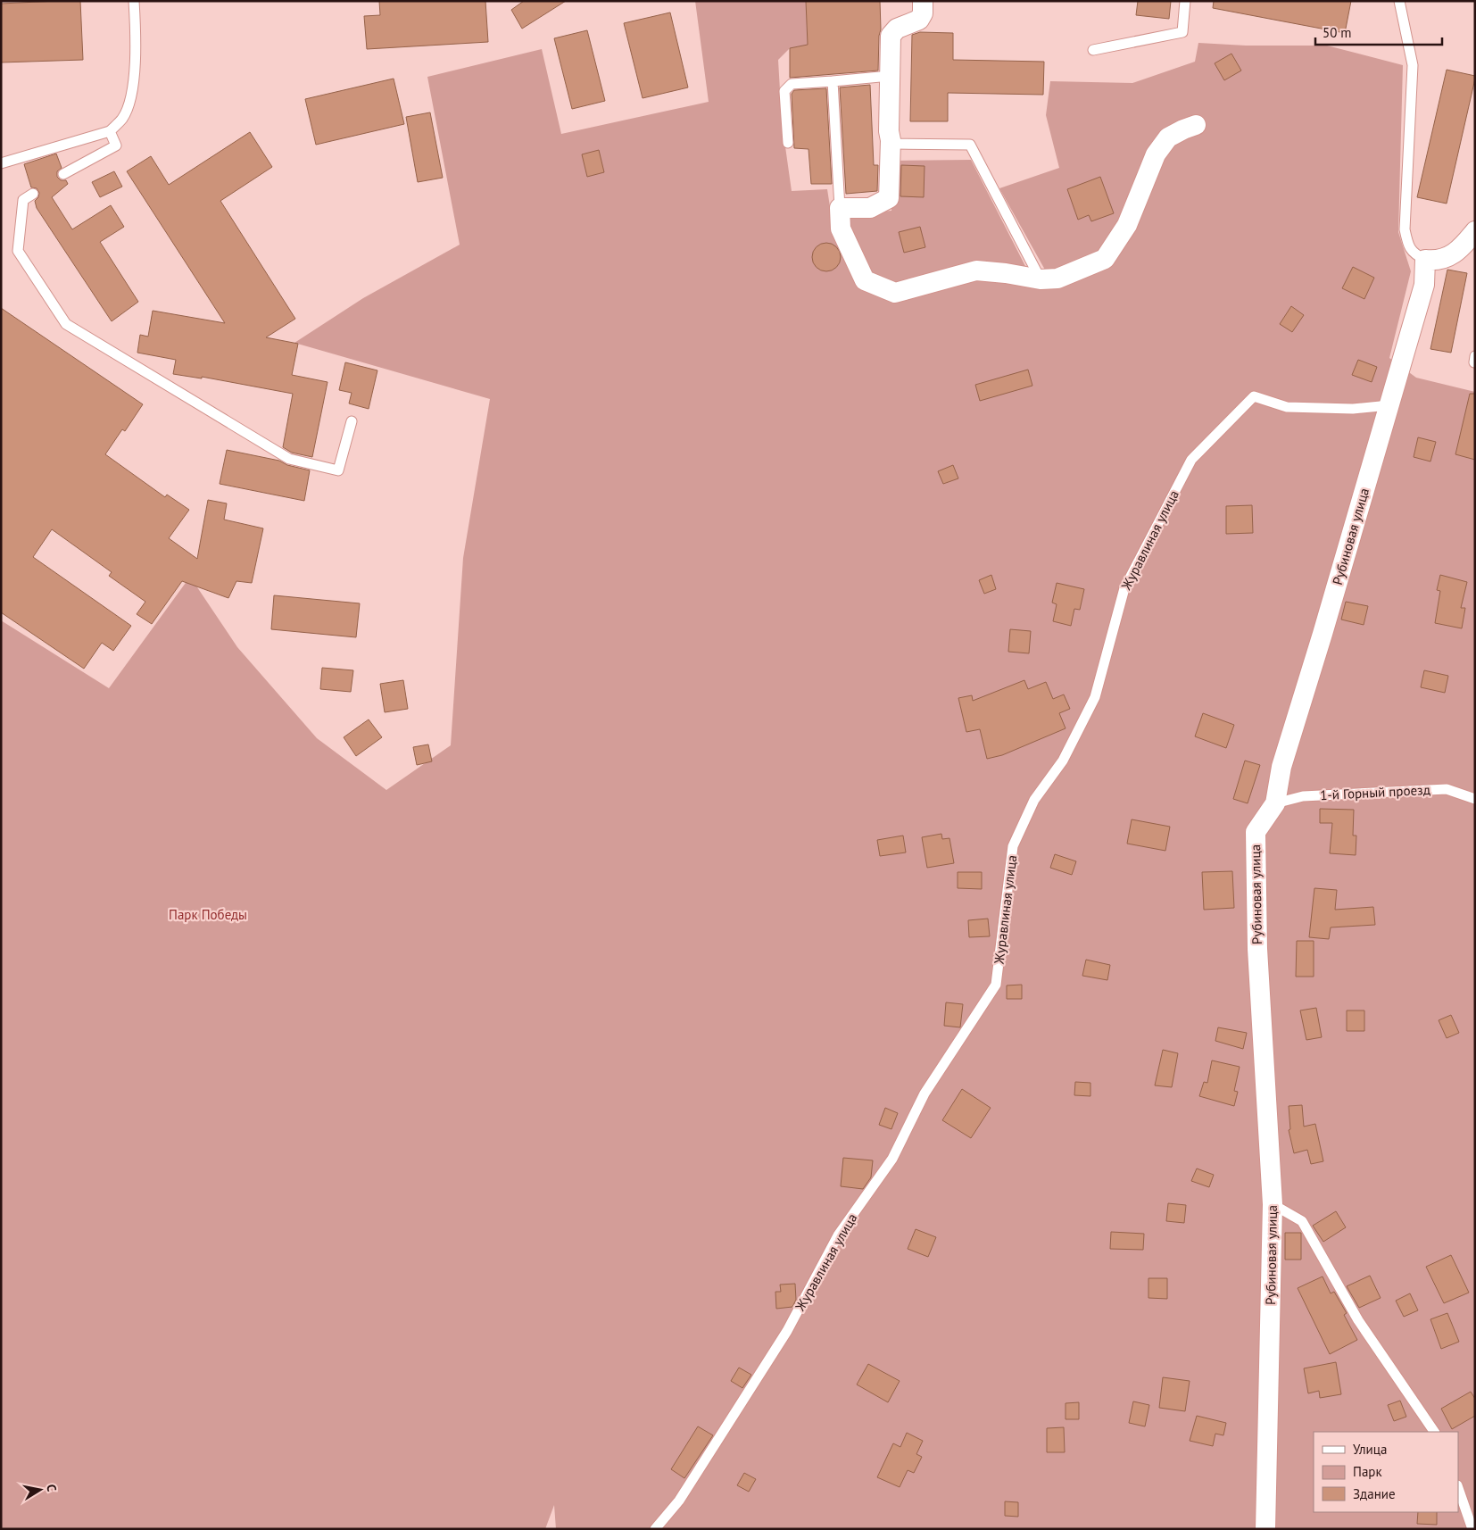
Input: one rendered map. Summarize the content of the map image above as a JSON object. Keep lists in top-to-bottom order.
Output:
{
  "streets": {
    "street": ["Рубиновая улица"],
    "lane": ["Журавлиная улица", "1-й Горный проезд"]
  },
  "crossings": [
    ["Рубиновая улица", "Журавлиная улица"],
    ["Рубиновая улица", "1-й Горный проезд"]
  ],
  "parks": ["Парк Победы"],
  "legend": ["Улица", "Парк", "Здание"],
  "scale_bar": "50 m",
  "north": "right"
}
